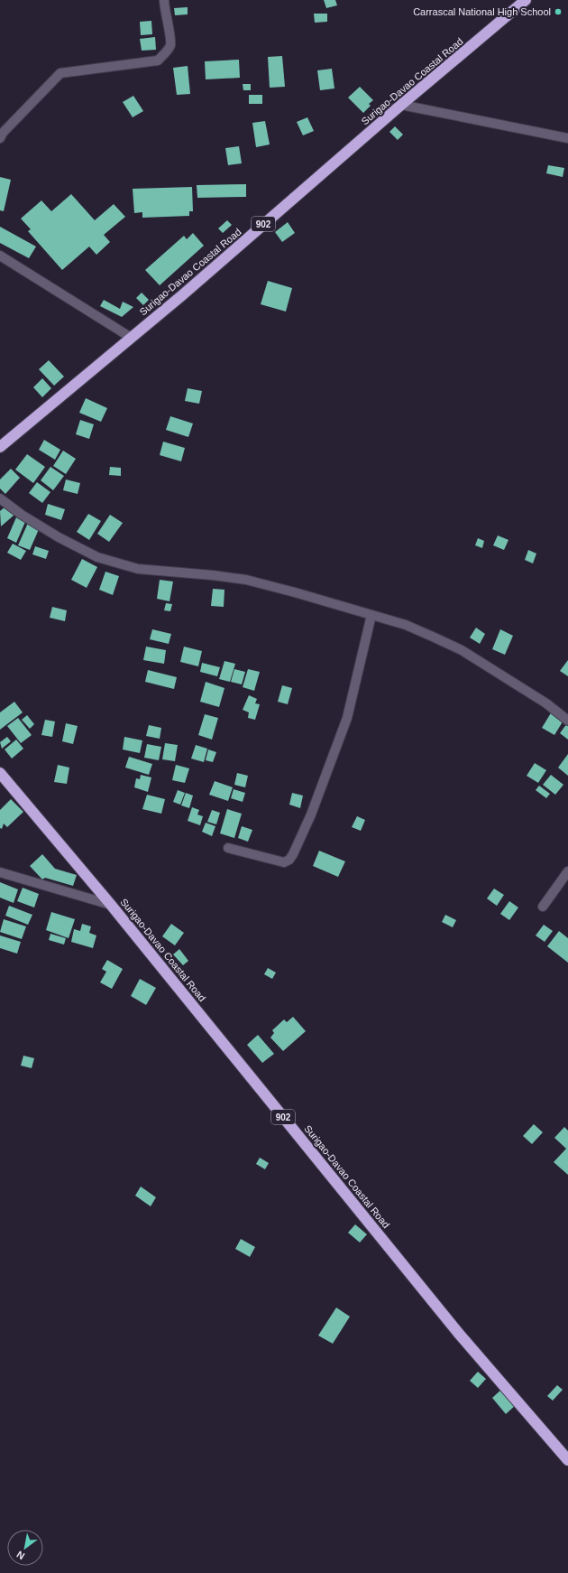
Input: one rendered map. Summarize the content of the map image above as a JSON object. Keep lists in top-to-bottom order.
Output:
{
  "streets": {
    "highway": ["Surigao-Davao Coastal Road", "902"]
  },
  "places": ["Carrascal National High School"],
  "north": "bottom left"
}
